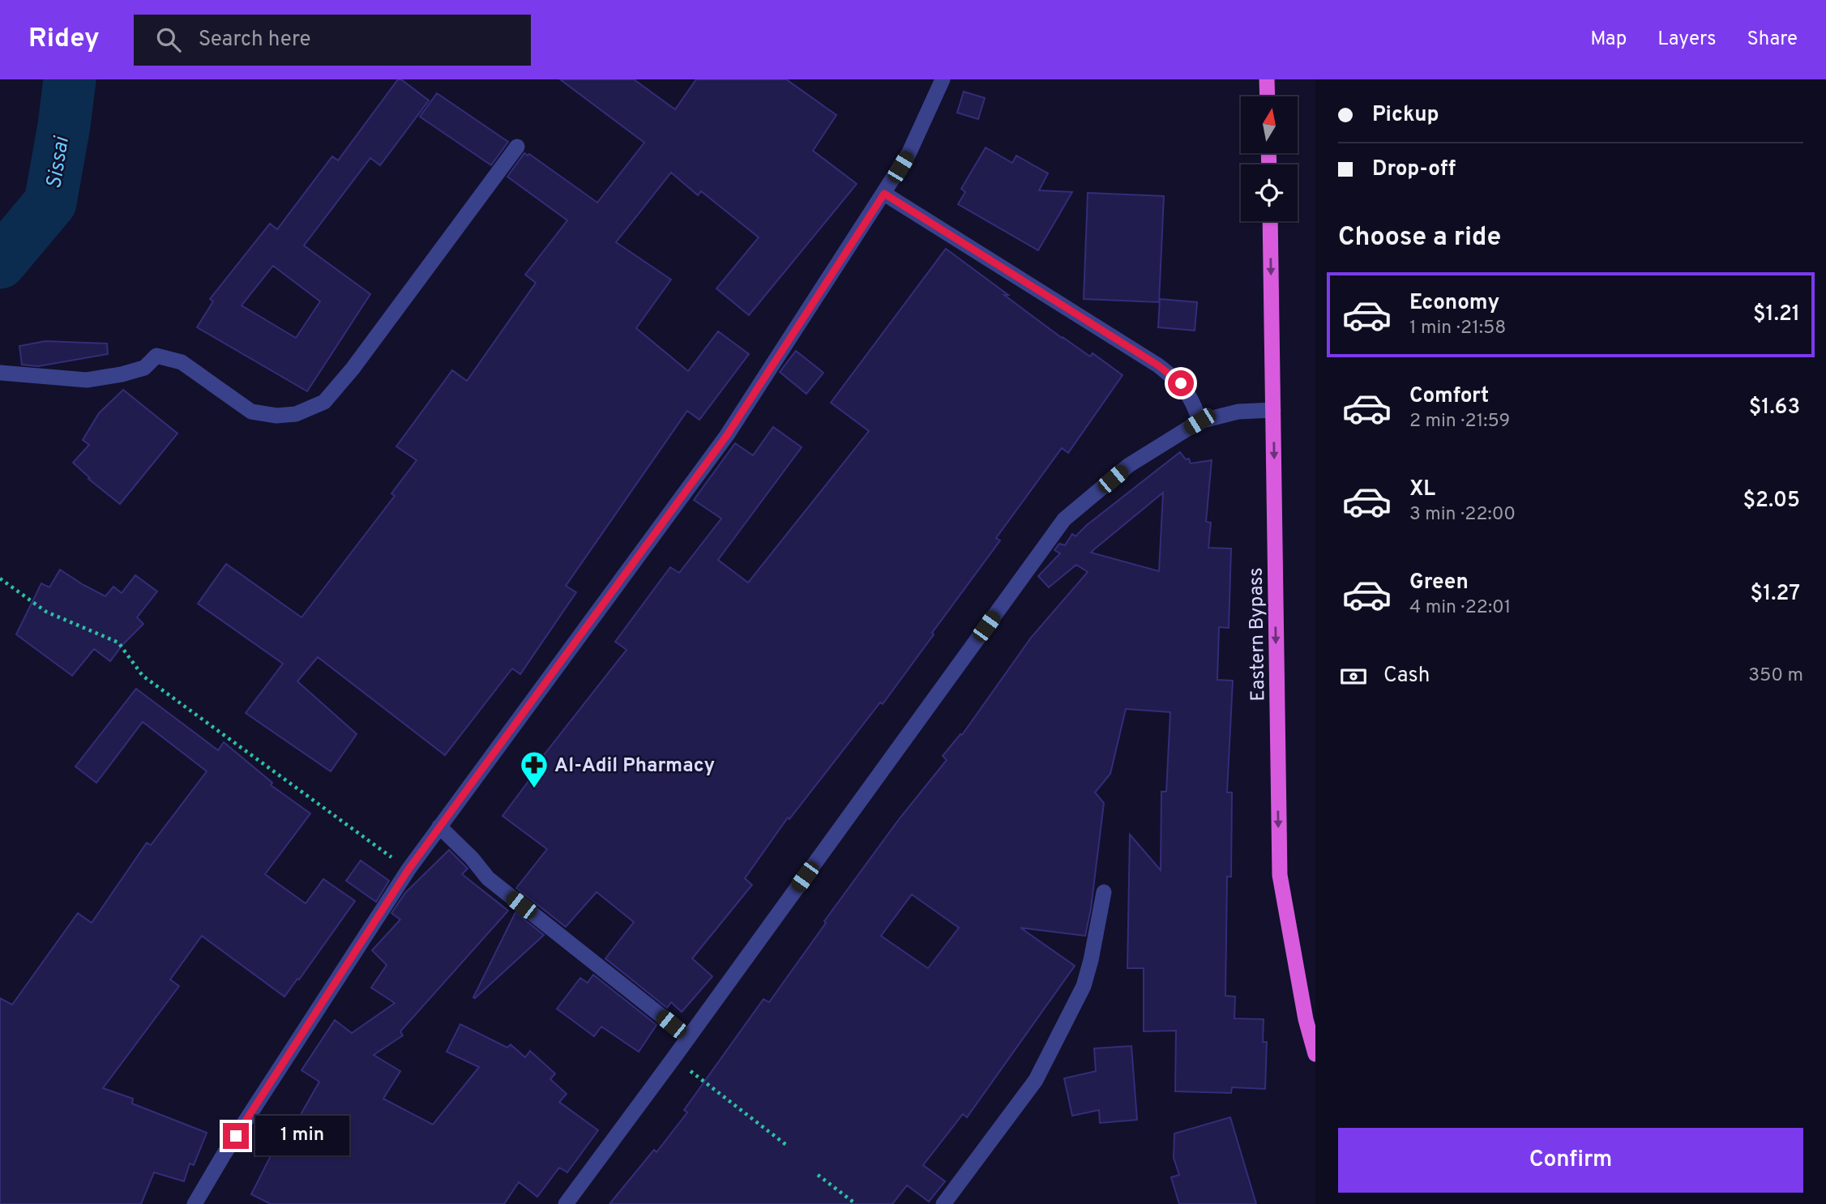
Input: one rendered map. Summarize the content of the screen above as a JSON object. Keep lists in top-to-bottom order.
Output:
{
  "streets": {
    "highway": ["Eastern Bypass"]
  },
  "one_way": ["Eastern Bypass"],
  "water": ["Sissai"],
  "places": {
    "pharmacy": ["Al-Adil Pharmacy"]
  },
  "north": "top",
  "page": {
    "header": "Ridey",
    "search": "Search here",
    "nav": ["Map", "Layers", "Share"],
    "banner": ["Pickup", "Drop-off"],
    "heading": "Choose a ride",
    "list": [
      {
        "name": "Economy",
        "note": "1 min · 21:58",
        "value": "$1.21"
      },
      {
        "name": "Comfort",
        "note": "2 min · 21:59",
        "value": "$1.63"
      },
      {
        "name": "XL",
        "note": "3 min · 22:00",
        "value": "$2.05"
      },
      {
        "name": "Green",
        "note": "4 min · 22:01",
        "value": "$1.27"
      }
    ],
    "pay": ["Cash", "350 m"],
    "bubble": "1 min",
    "buttons": "Confirm"
  }
}
